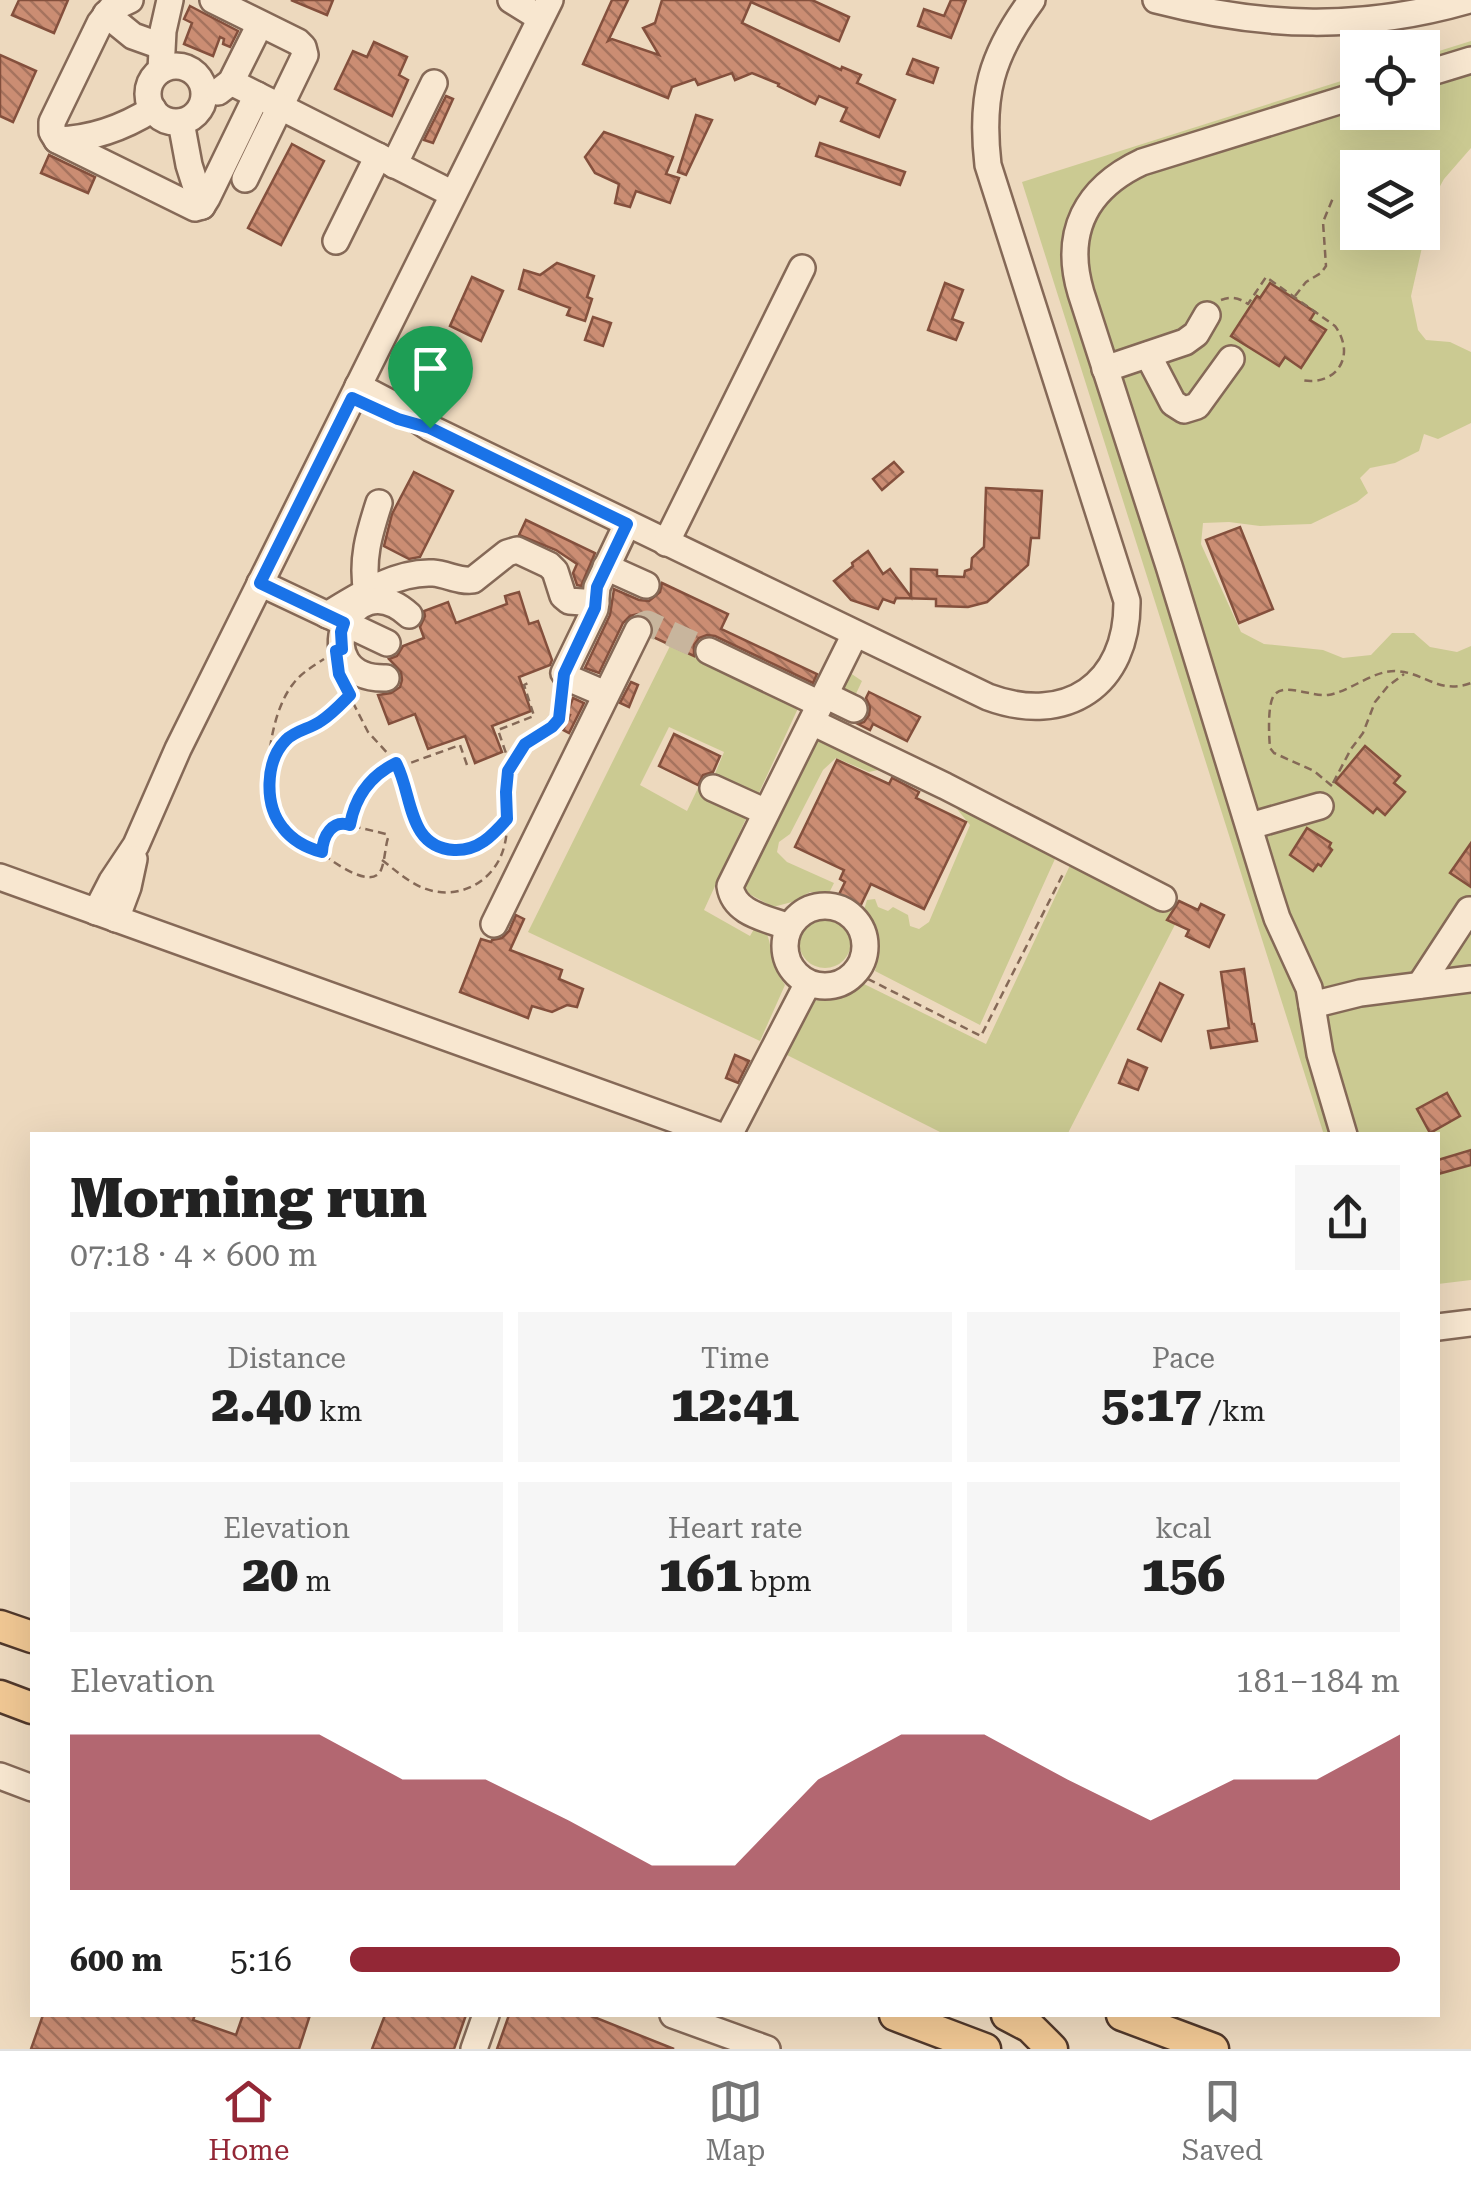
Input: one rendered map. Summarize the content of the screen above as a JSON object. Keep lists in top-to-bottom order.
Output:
{
  "page": {
    "heading": ["Morning run", "07:18 · 4 × 600 m"],
    "stats": [
      ["Distance", "2.40 km"],
      ["Time", "12:41"],
      ["Pace", "5:17 /km"],
      ["Elevation", "20 m"],
      ["Heart rate", "161 bpm"],
      ["kcal", "156"]
    ],
    "chart": ["Elevation", "181–184 m"],
    "list": [
      {
        "name": "600 m",
        "note": "5:16"
      }
    ],
    "tabs": ["Home", "Map", "Saved"]
  }
}
